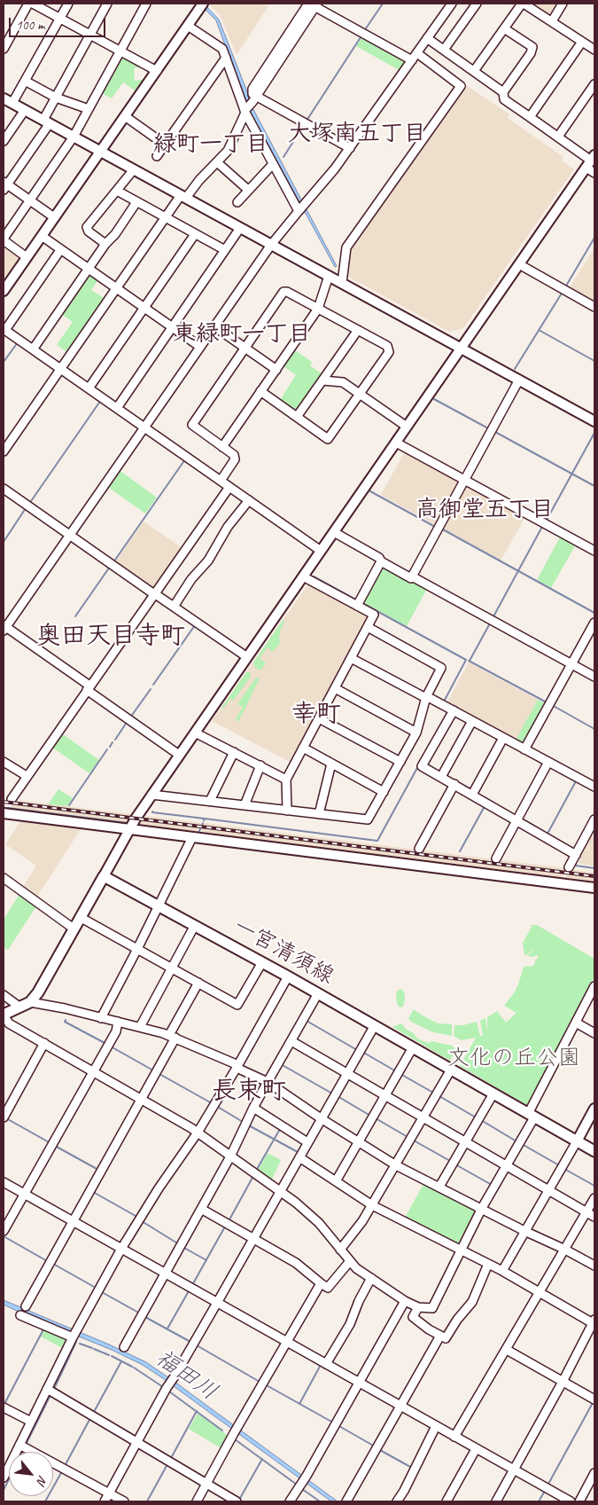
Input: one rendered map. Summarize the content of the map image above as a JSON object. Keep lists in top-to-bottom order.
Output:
{
  "streets": {
    "main road": ["一宮清須線"]
  },
  "districts": [
    "大塚南五丁目",
    "緑町一丁目",
    "東緑町一丁目",
    "高御堂五丁目",
    "奥田天目寺町",
    "幸町",
    "長束町"
  ],
  "water": ["福田川"],
  "parks": ["文化の丘公園"],
  "scale_bar": "100 m",
  "north": "bottom right"
}
